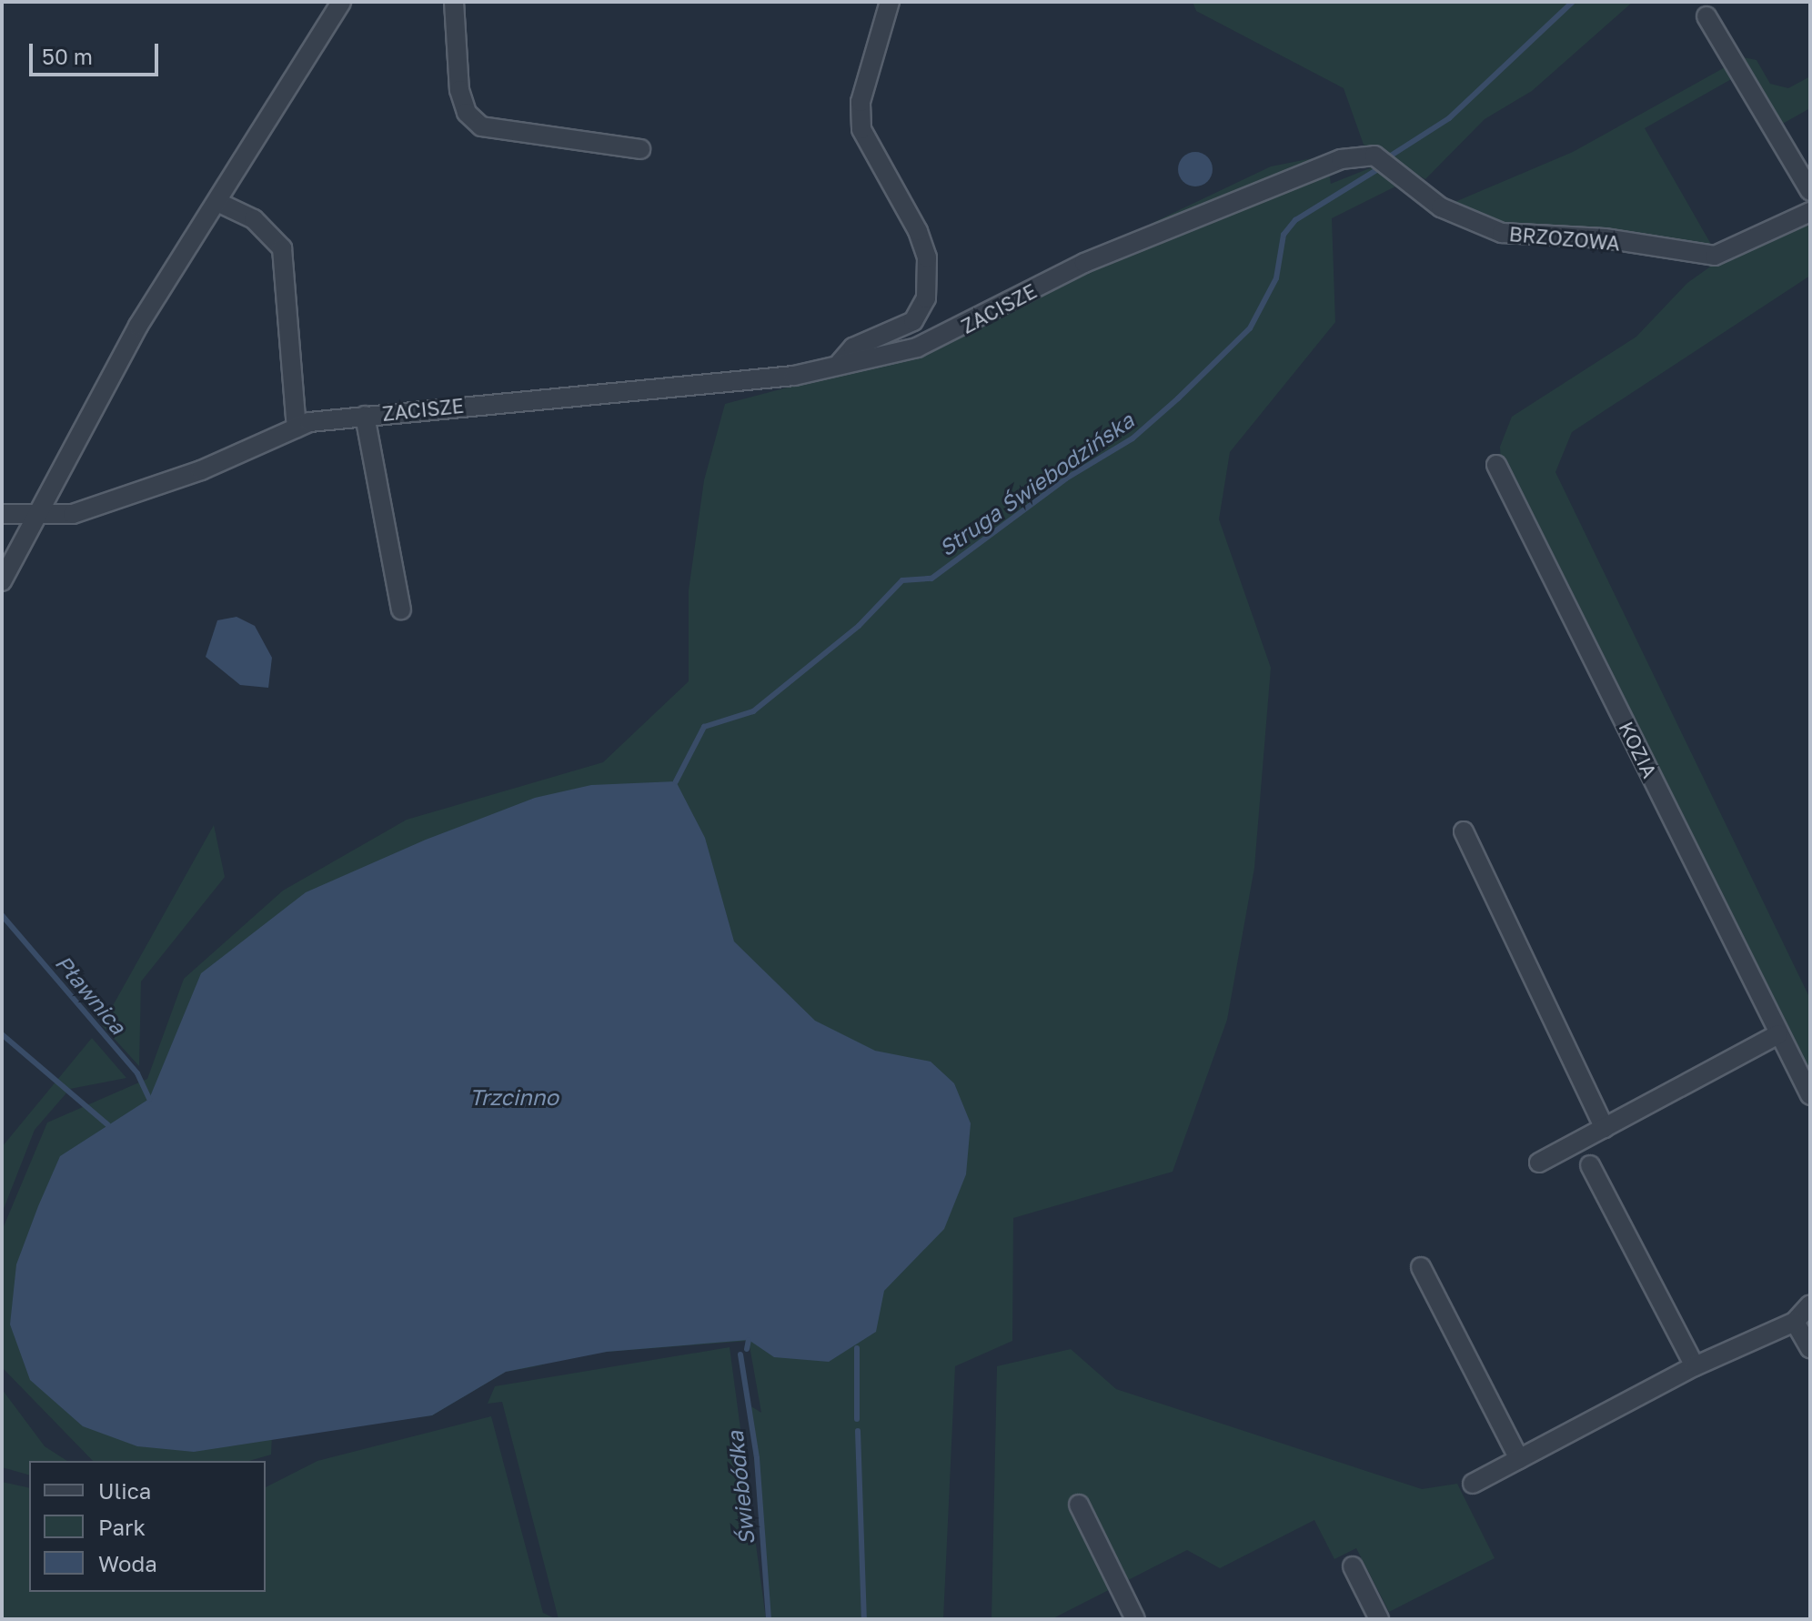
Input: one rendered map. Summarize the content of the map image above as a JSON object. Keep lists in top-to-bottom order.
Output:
{
  "streets": {
    "street": ["BRZOZOWA", "ZACISZE", "KOZIA"]
  },
  "crossings": [
    ["BRZOZOWA", "ZACISZE"]
  ],
  "water": [
    "Struga Świebodzińska",
    "Pławnica",
    "Trzcinno",
    "Świebódka"
  ],
  "legend": ["Ulica", "Park", "Woda"],
  "scale_bar": "50 m"
}
